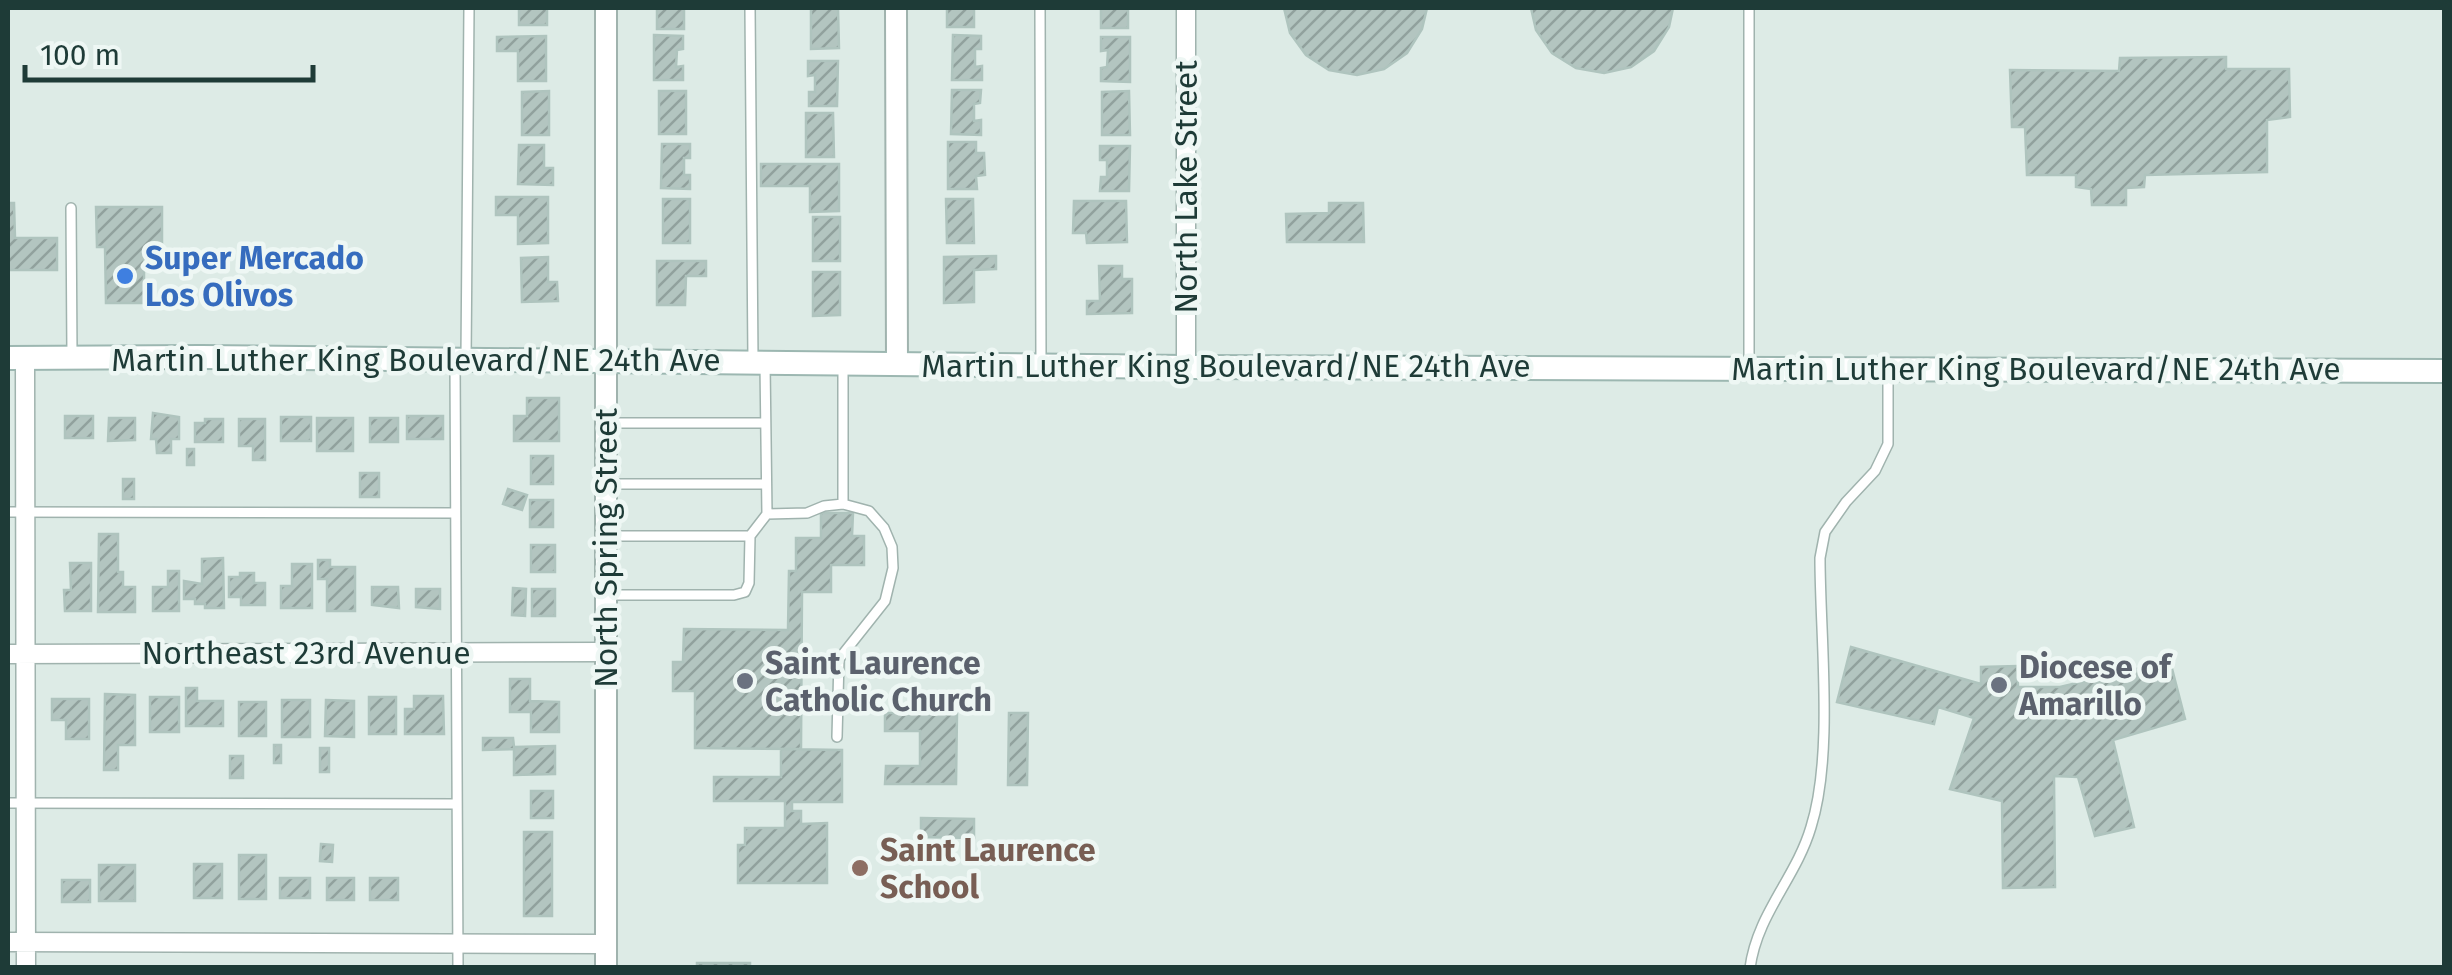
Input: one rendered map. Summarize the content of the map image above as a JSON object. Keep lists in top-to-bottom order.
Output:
{
  "streets": {
    "main road": ["Martin Luther King Boulevard/NE 24th Ave"],
    "street": ["North Lake Street", "North Spring Street", "Northeast 23rd Avenue"]
  },
  "crossings": [
    ["North Lake Street", "Martin Luther King Boulevard/NE 24th Ave"],
    ["Martin Luther King Boulevard/NE 24th Ave", "North Spring Street"],
    ["North Spring Street", "Northeast 23rd Avenue"]
  ],
  "places": [
    "Super Mercado Los Olivos",
    "Saint Laurence Catholic Church",
    "Diocese of Amarillo",
    "Saint Laurence School"
  ],
  "scale_bar": "100 m"
}
